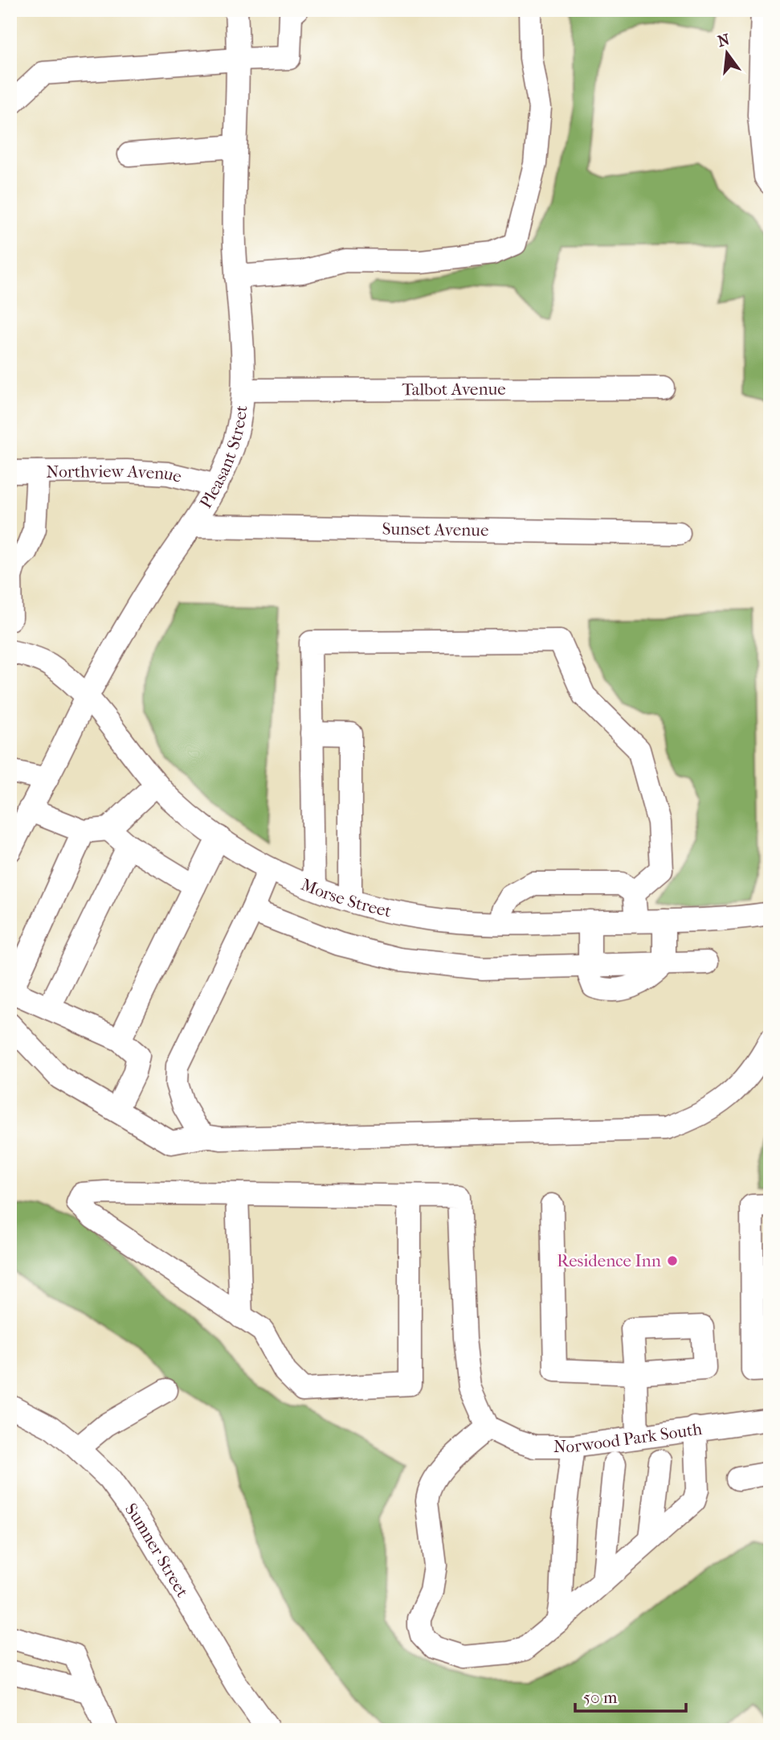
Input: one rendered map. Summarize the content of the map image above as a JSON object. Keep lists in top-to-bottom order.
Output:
{
  "streets": {
    "street": [
      "Talbot Avenue",
      "Pleasant Street",
      "Northview Avenue",
      "Sunset Avenue",
      "Morse Street",
      "Norwood Park South",
      "Sumner Street"
    ]
  },
  "crossings": [
    ["Talbot Avenue", "Pleasant Street"],
    ["Pleasant Street", "Northview Avenue"],
    ["Pleasant Street", "Sunset Avenue"],
    ["Pleasant Street", "Morse Street"]
  ],
  "places": ["Residence Inn"],
  "scale_bar": "50 m",
  "north": "top"
}
